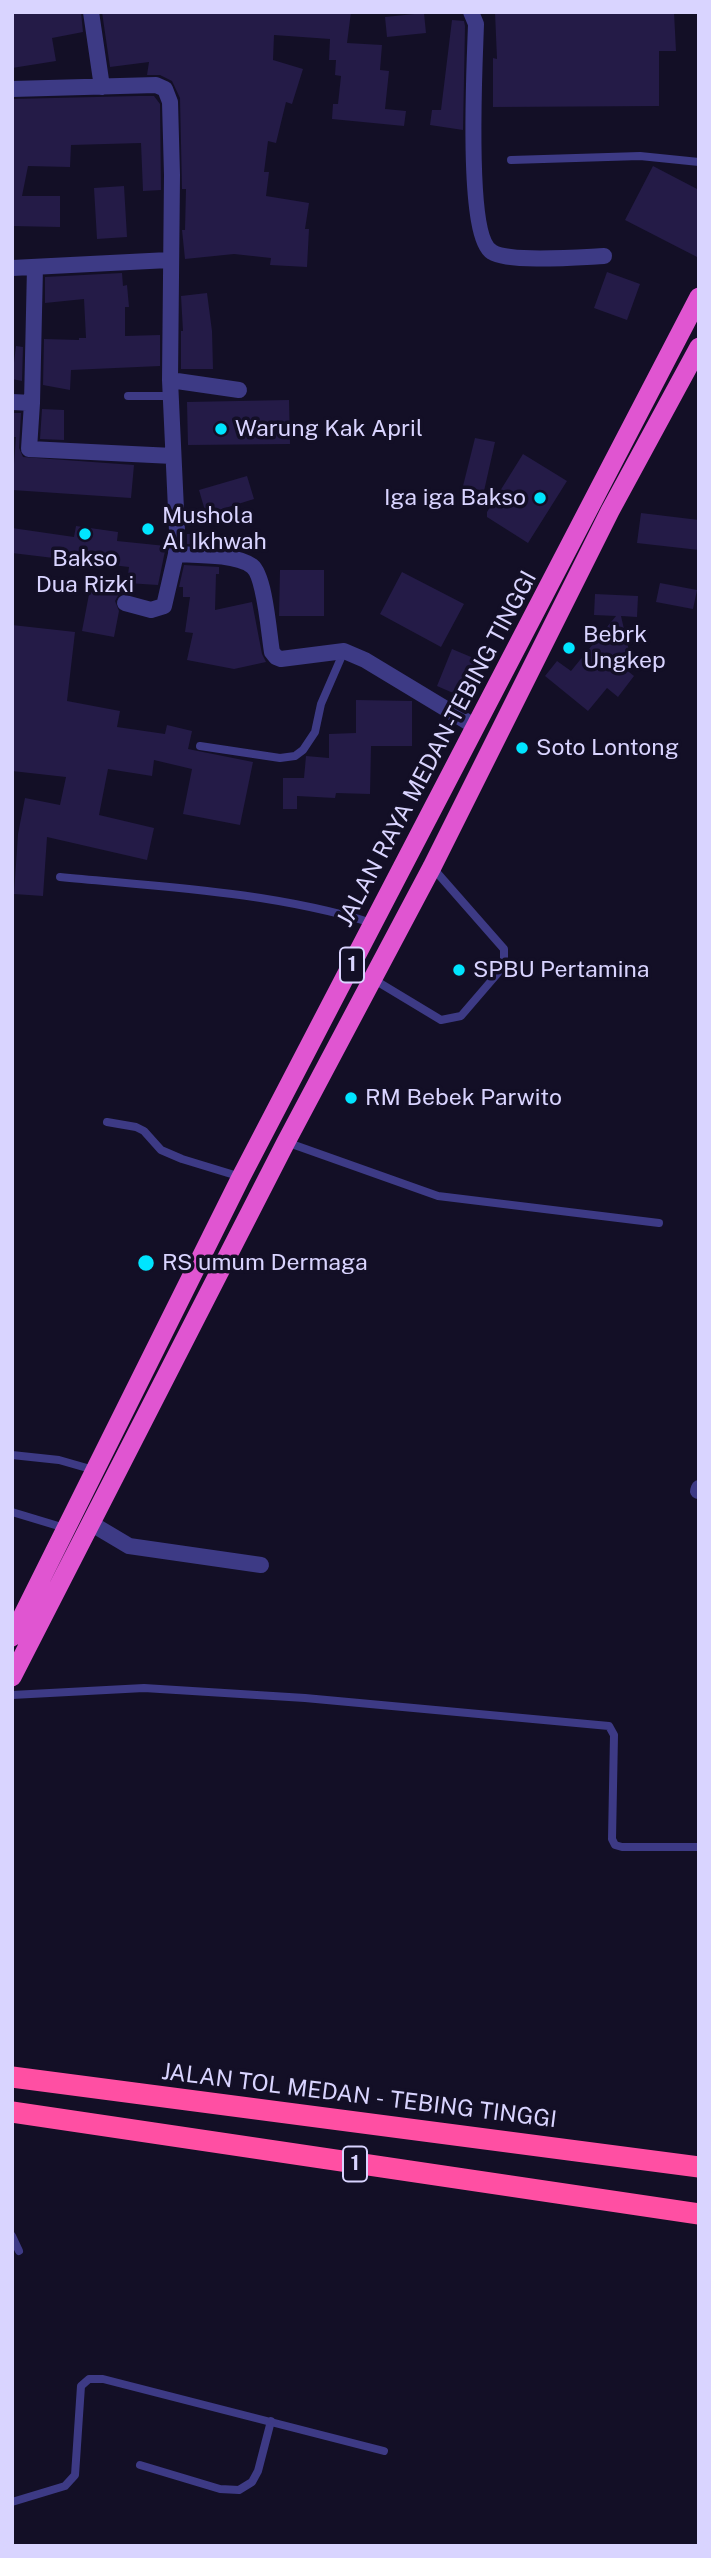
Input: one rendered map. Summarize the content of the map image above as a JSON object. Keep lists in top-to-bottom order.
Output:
{
  "streets": {
    "highway": ["JALAN RAYA MEDAN-TEBING TINGGI", "1", "JALAN TOL MEDAN - TEBING TINGGI"]
  },
  "places": [
    "Warung Kak April",
    "Iga iga Bakso",
    "Mushola Al Ikhwah",
    "Bakso Dua Rizki",
    "Bebrk Ungkep",
    "Soto Lontong",
    "SPBU Pertamina",
    "RM Bebek Parwito",
    "RS umum Dermaga"
  ]
}
